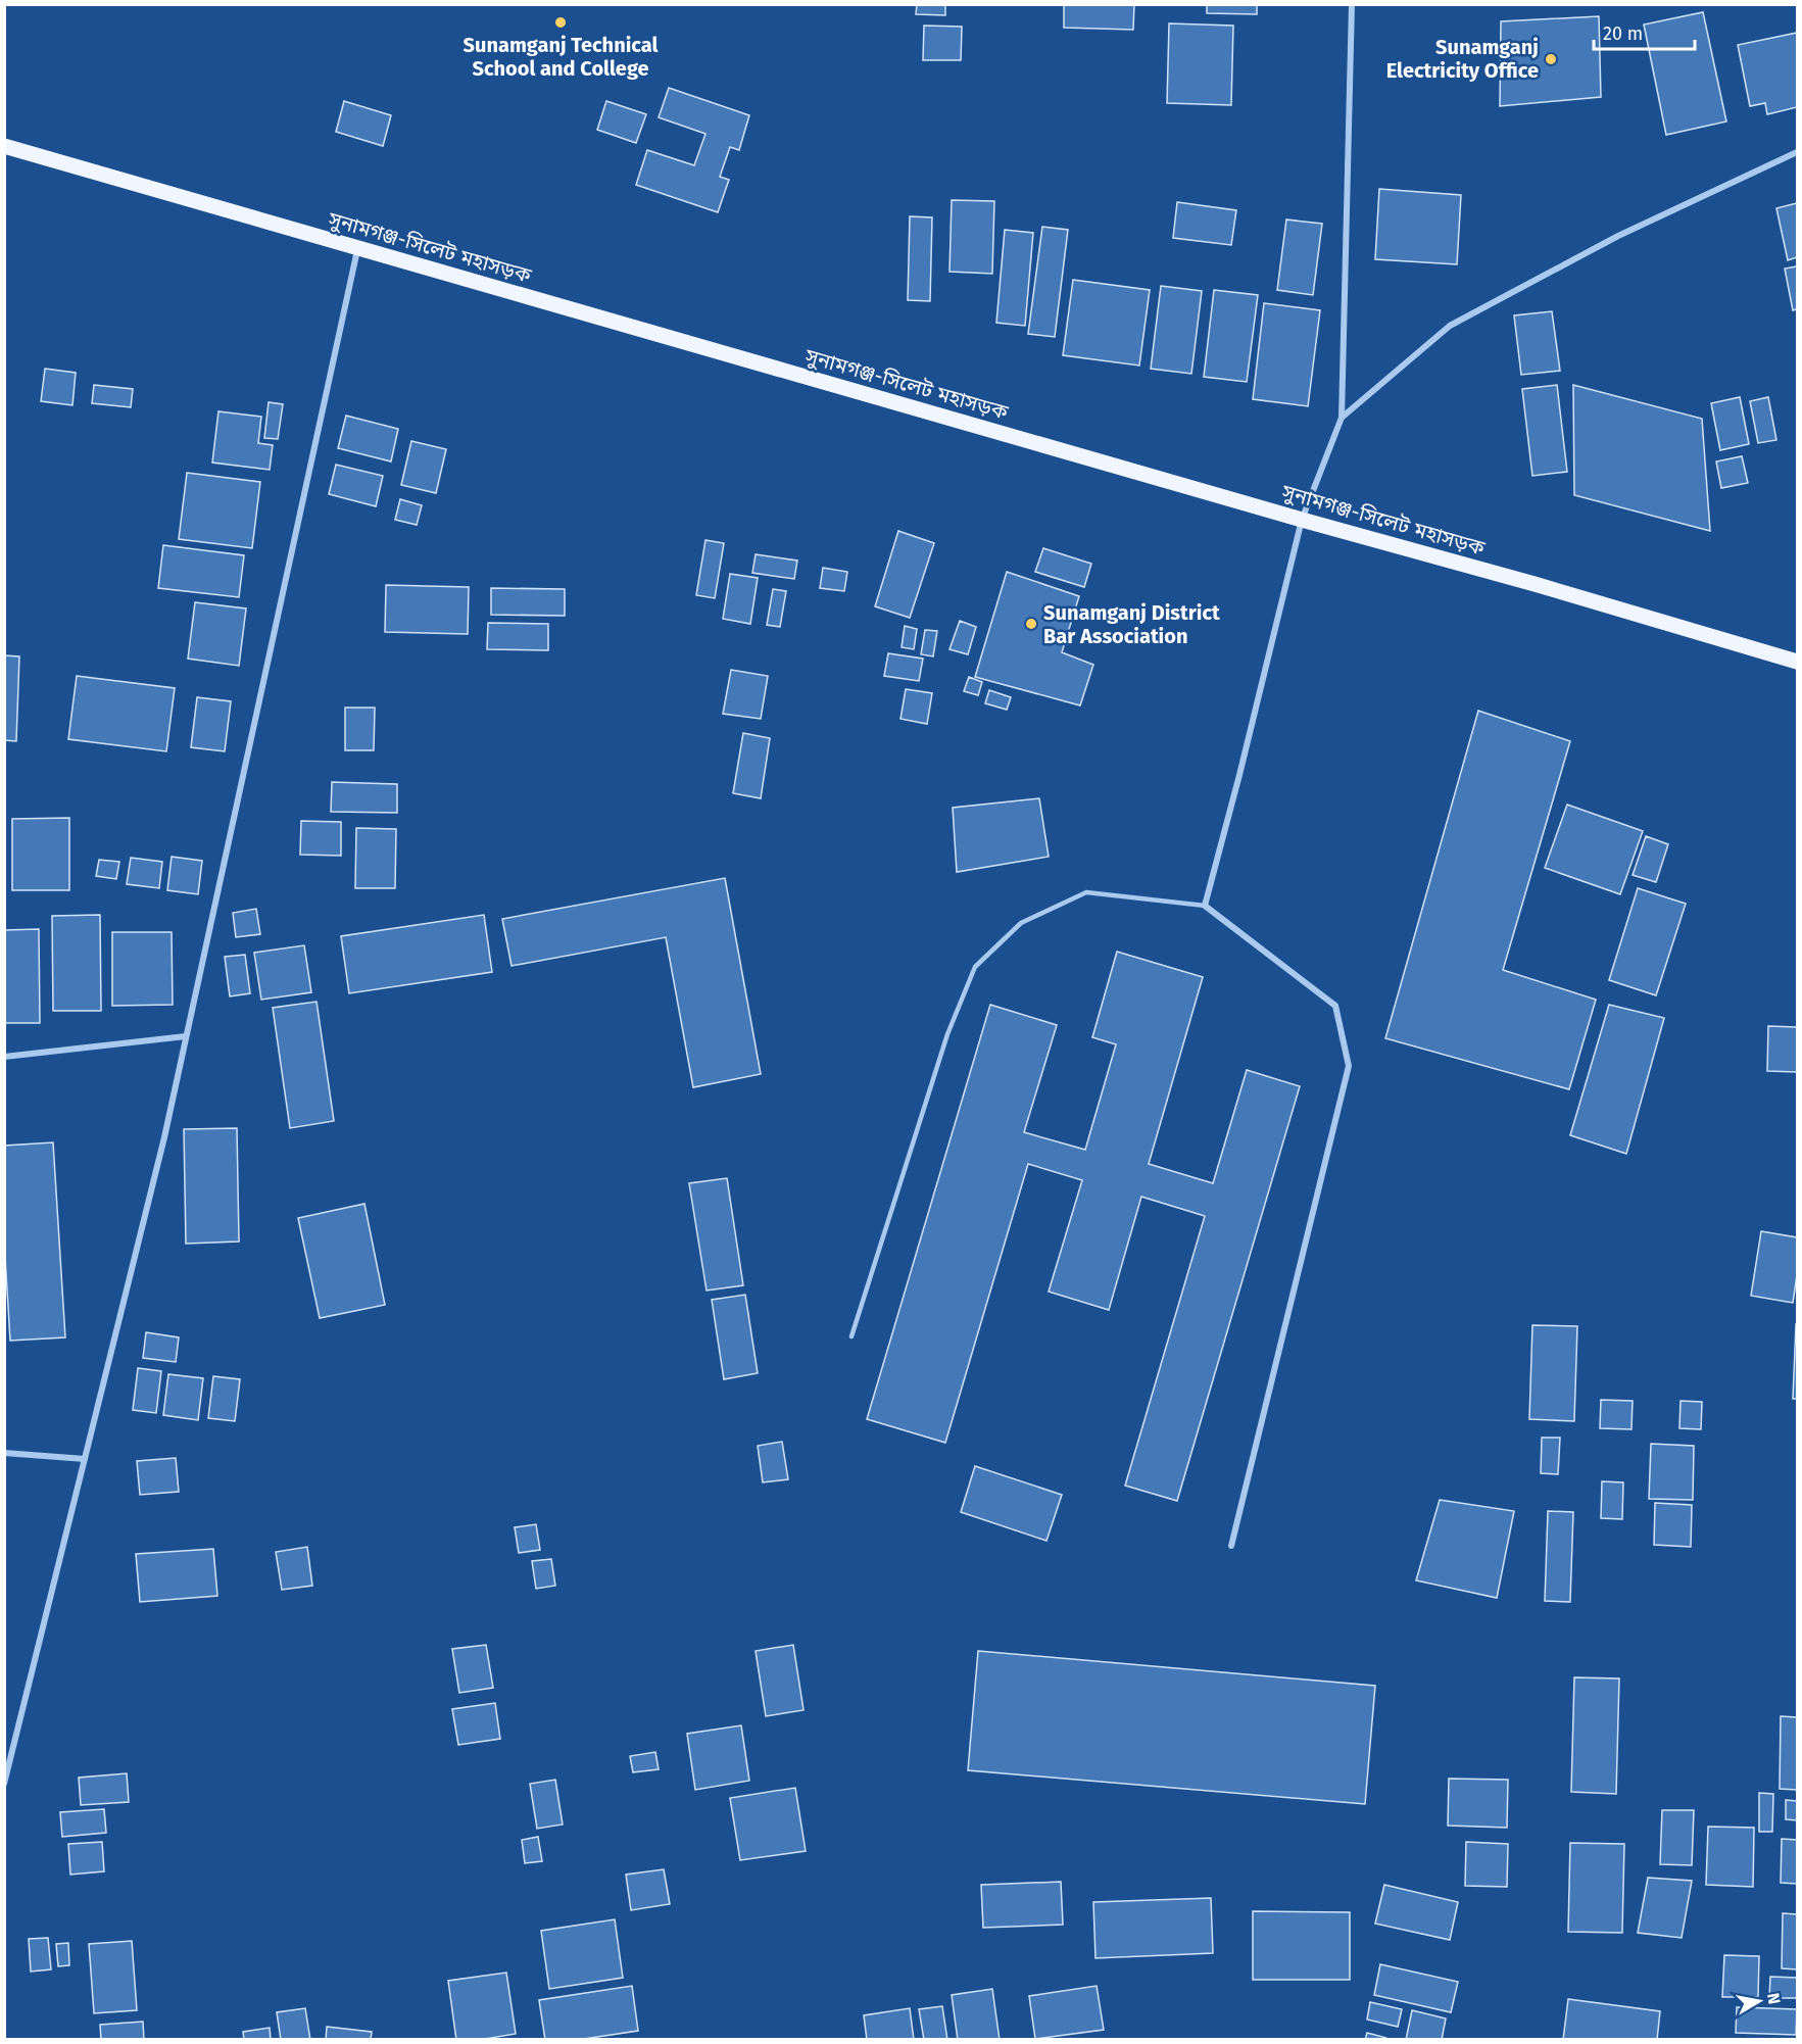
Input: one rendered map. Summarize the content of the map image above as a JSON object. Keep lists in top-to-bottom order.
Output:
{
  "streets": {
    "main road": ["সুনামগঞ্জ-সিলেট মহাসড়ক"]
  },
  "places": ["Sunamganj Technical School and College", "Sunamganj Electricity Office", "Sunamganj District Bar Association"],
  "scale_bar": "20 m",
  "north": "right"
}
